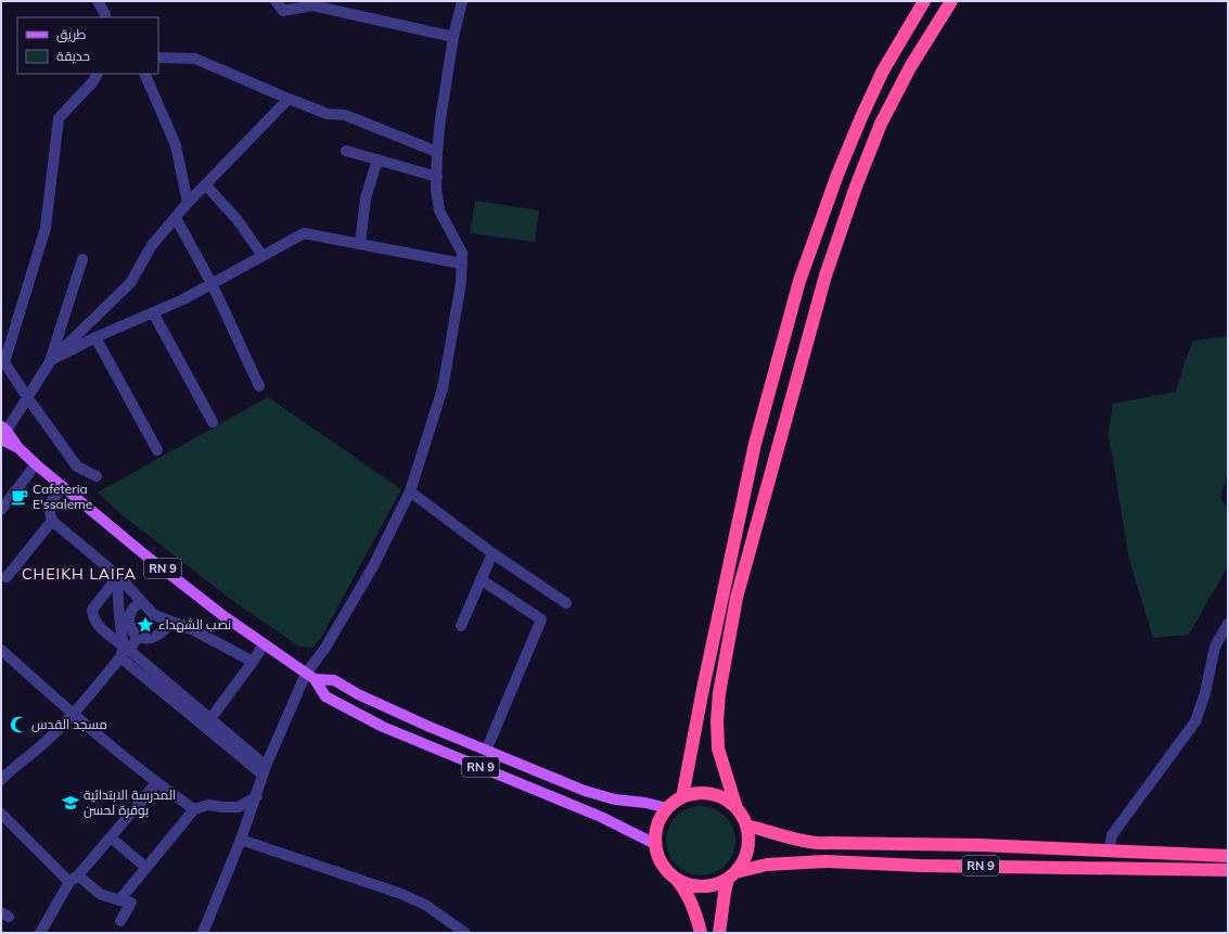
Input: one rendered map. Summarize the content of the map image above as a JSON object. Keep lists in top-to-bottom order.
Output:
{
  "streets": {
    "highway": ["RN 9"]
  },
  "districts": ["CHEIKH LAIFA"],
  "places": {
    "cafe": ["Cafeteria E'ssaleme"],
    "place": ["نصب الشهداء"],
    "mosque": ["مسجد القدس"],
    "school or university": ["المدرسة الابتدائية بوقرة لحسن"]
  },
  "legend": ["طريق", "حديقة"]
}
